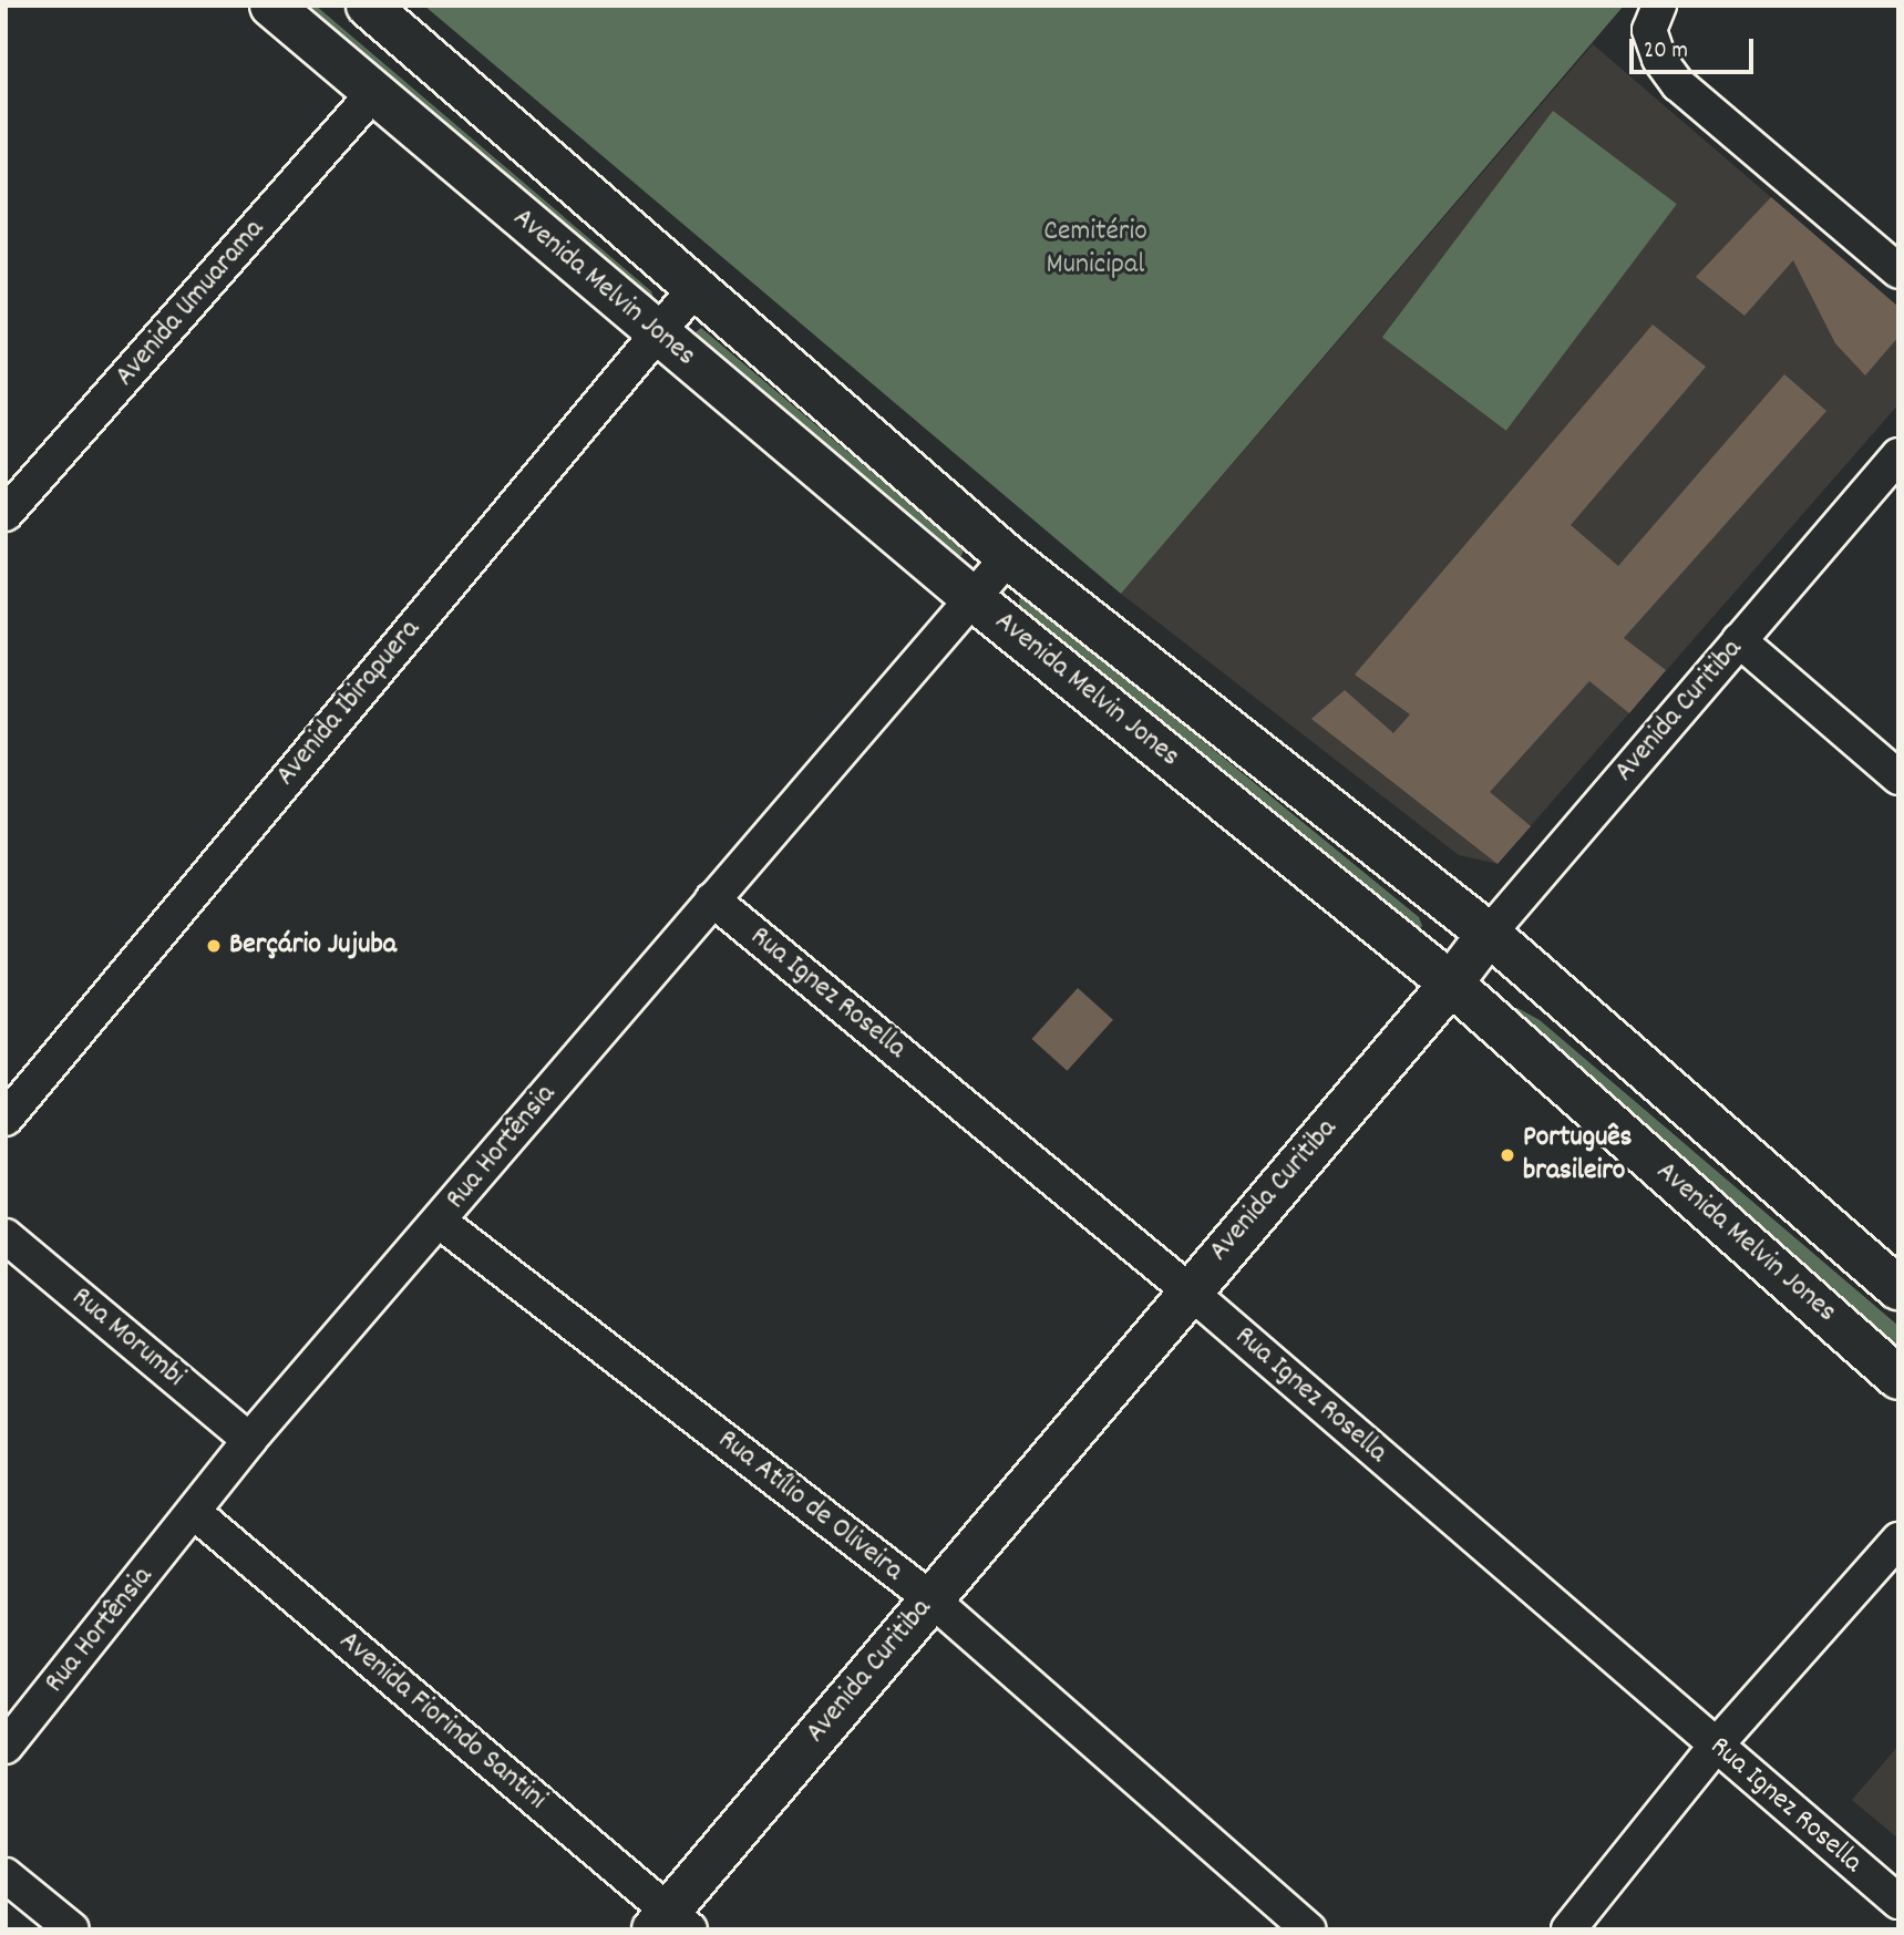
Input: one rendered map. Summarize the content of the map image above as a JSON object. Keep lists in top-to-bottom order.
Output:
{
  "streets": {
    "street": [
      "Avenida Melvin Jones",
      "Avenida Umuarama",
      "Avenida Ibirapuera",
      "Avenida Curitiba",
      "Rua Ignez Rosella",
      "Rua Hortênsia",
      "Rua Morumbi",
      "Rua Atílio de Oliveira",
      "Avenida Fiorindo Santini"
    ]
  },
  "crossings": [
    ["Avenida Melvin Jones", "Avenida Umuarama"],
    ["Avenida Melvin Jones", "Avenida Ibirapuera"],
    ["Avenida Melvin Jones", "Avenida Curitiba"],
    ["Avenida Melvin Jones", "Rua Hortênsia"],
    ["Avenida Curitiba", "Rua Ignez Rosella"],
    ["Avenida Curitiba", "Rua Atílio de Oliveira"],
    ["Avenida Curitiba", "Avenida Fiorindo Santini"],
    ["Rua Ignez Rosella", "Rua Hortênsia"],
    ["Rua Hortênsia", "Rua Morumbi"],
    ["Rua Hortênsia", "Rua Atílio de Oliveira"],
    ["Rua Hortênsia", "Avenida Fiorindo Santini"]
  ],
  "parks": ["Cemitério Municipal"],
  "places": ["Berçário Jujuba", "Português brasileiro"],
  "scale_bar": "20 m"
}
